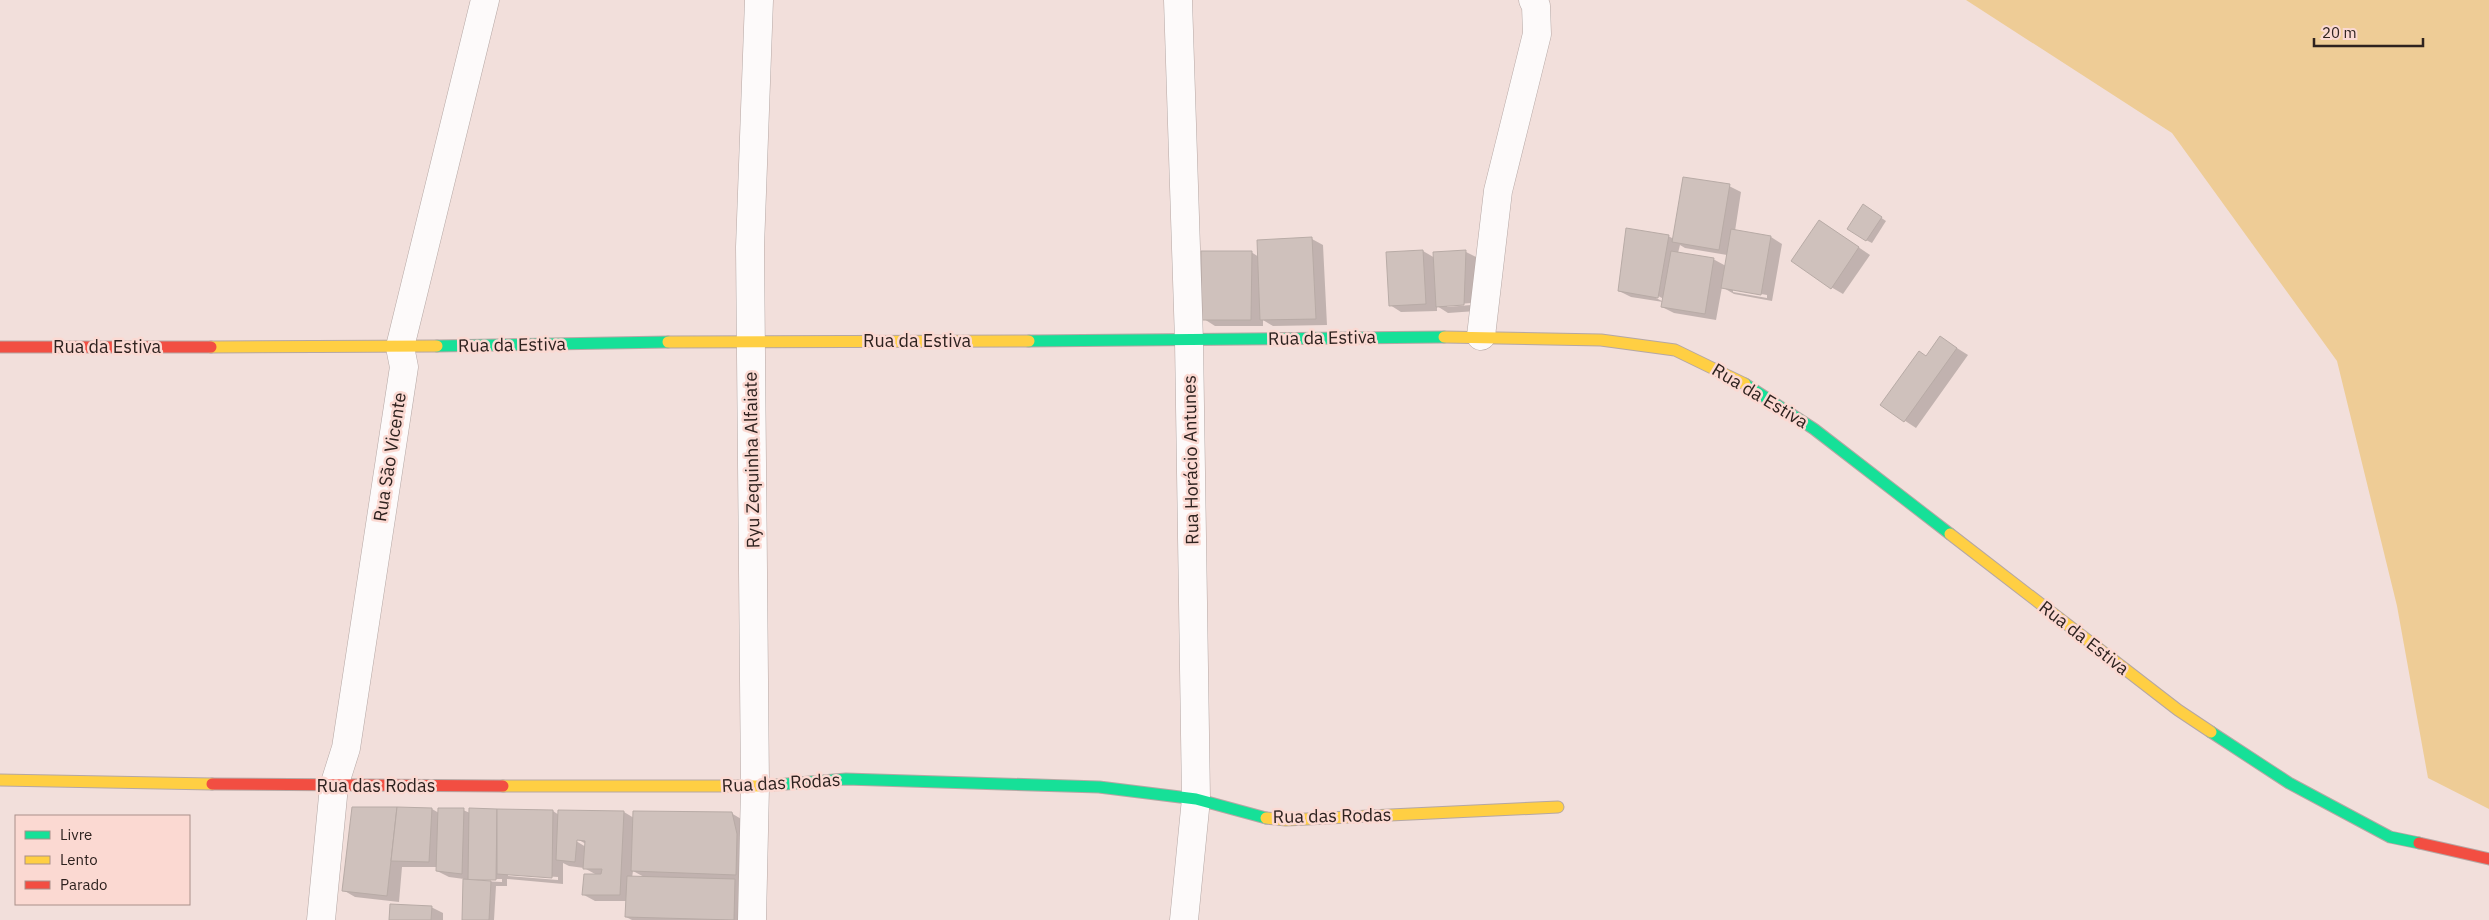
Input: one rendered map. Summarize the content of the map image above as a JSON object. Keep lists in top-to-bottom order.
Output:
{
  "streets": {
    "street": [
      "Rua da Estiva",
      "Rua São Vicente",
      "Ryu Zequinha Alfaiate",
      "Rua Horácio Antunes",
      "Rua das Rodas"
    ]
  },
  "crossings": [
    ["Rua da Estiva", "Rua São Vicente"],
    ["Rua da Estiva", "Ryu Zequinha Alfaiate"],
    ["Rua da Estiva", "Rua Horácio Antunes"],
    ["Rua São Vicente", "Rua das Rodas"],
    ["Ryu Zequinha Alfaiate", "Rua das Rodas"],
    ["Rua Horácio Antunes", "Rua das Rodas"]
  ],
  "legend": ["Livre", "Lento", "Parado"],
  "scale_bar": "20 m"
}
